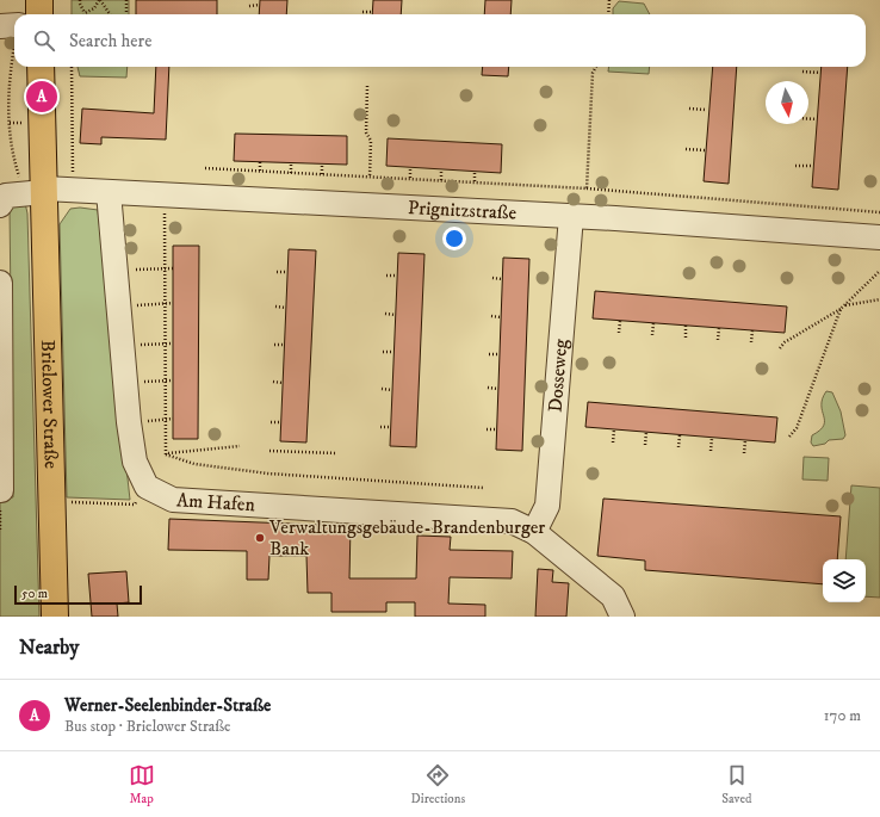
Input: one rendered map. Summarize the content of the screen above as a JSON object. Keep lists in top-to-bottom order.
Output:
{
  "streets": {
    "main road": ["Brielower Straße"],
    "street": ["Prignitzstraße", "Dosseweg", "Am Hafen"]
  },
  "crossings": [
    ["Prignitzstraße", "Dosseweg"],
    ["Prignitzstraße", "Brielower Straße"],
    ["Dosseweg", "Am Hafen"]
  ],
  "places": ["Verwaltungsgebäude-Brandenburger Bank"],
  "scale_bar": "50 m",
  "north": "bottom",
  "page": {
    "search": "Search here",
    "pins": "A",
    "scale": "50 m",
    "heading": "Nearby",
    "list": [
      {
        "mark": "A",
        "name": "Werner-Seelenbinder-Straße",
        "note": "Bus stop · Brielower Straße",
        "value": "170 m"
      }
    ],
    "nav": ["Map", "Directions", "Saved"]
  }
}
